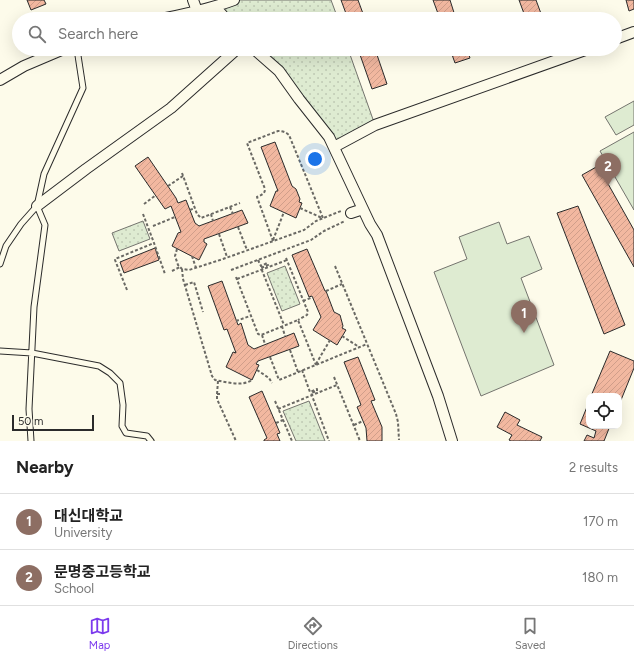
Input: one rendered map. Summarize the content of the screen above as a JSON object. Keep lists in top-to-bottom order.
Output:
{
  "scale_bar": "50 m",
  "page": {
    "search": "Search here",
    "pins": ["2", "1"],
    "scale": "50 m",
    "heading": ["Nearby", "2 results"],
    "list": [
      {
        "mark": "1",
        "name": "대신대학교",
        "note": "University",
        "value": "170 m"
      },
      {
        "mark": "2",
        "name": "문명중고등학교",
        "note": "School",
        "value": "180 m"
      }
    ],
    "nav": ["Map", "Directions", "Saved"]
  }
}
